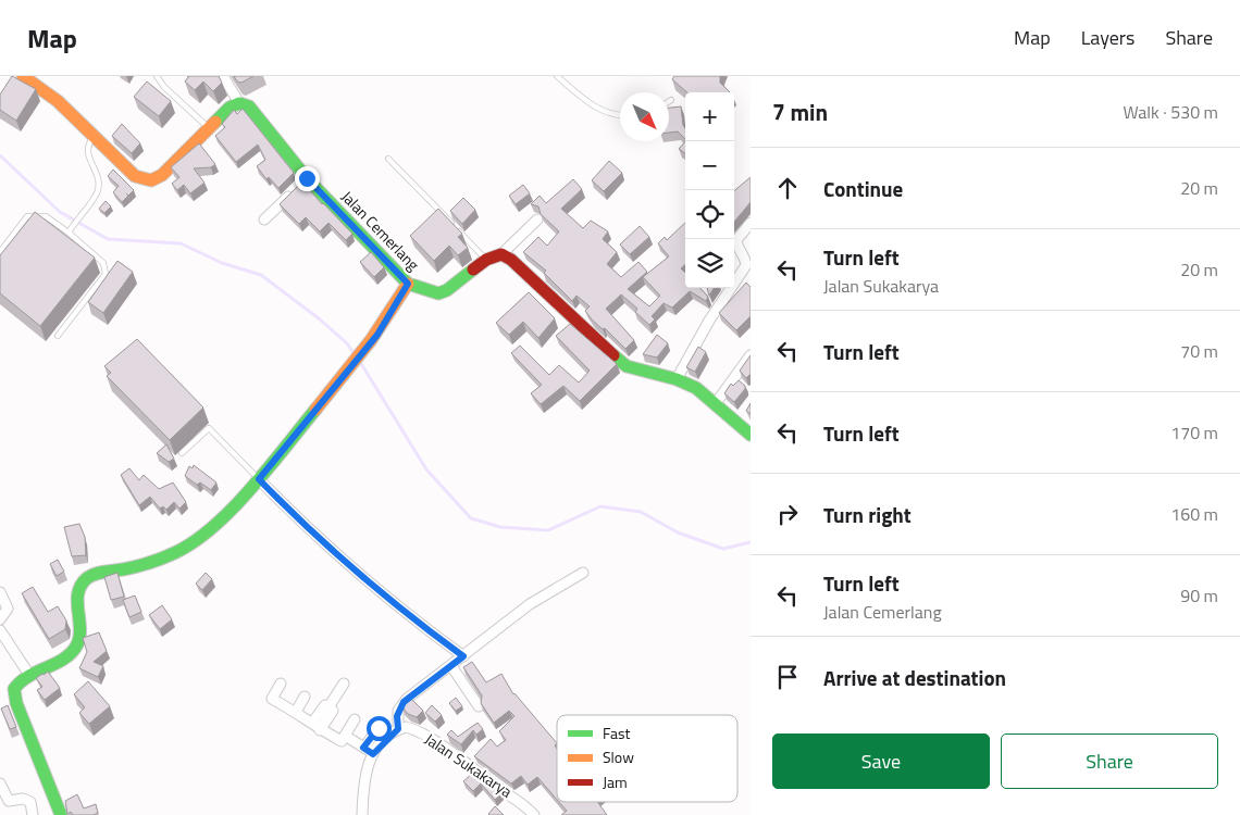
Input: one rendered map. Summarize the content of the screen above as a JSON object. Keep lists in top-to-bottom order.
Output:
{
  "streets": {
    "street": ["Jalan Cemerlang", "Jalan Sukakarya"]
  },
  "legend": ["Fast", "Slow", "Jam"],
  "north": "bottom right",
  "page": {
    "header": "Map",
    "nav": ["Map", "Layers", "Share"],
    "heading": ["7 min", "Walk · 530 m"],
    "map_buttons": ["+", "−"],
    "list": [
      ["Continue", "20 m"],
      ["Turn left", "Jalan Sukakarya", "20 m"],
      ["Turn left", "70 m"],
      ["Turn left", "170 m"],
      ["Turn right", "160 m"],
      ["Turn left", "Jalan Cemerlang", "90 m"],
      "Arrive at destination"
    ],
    "buttons": ["Save", "Share"]
  }
}
